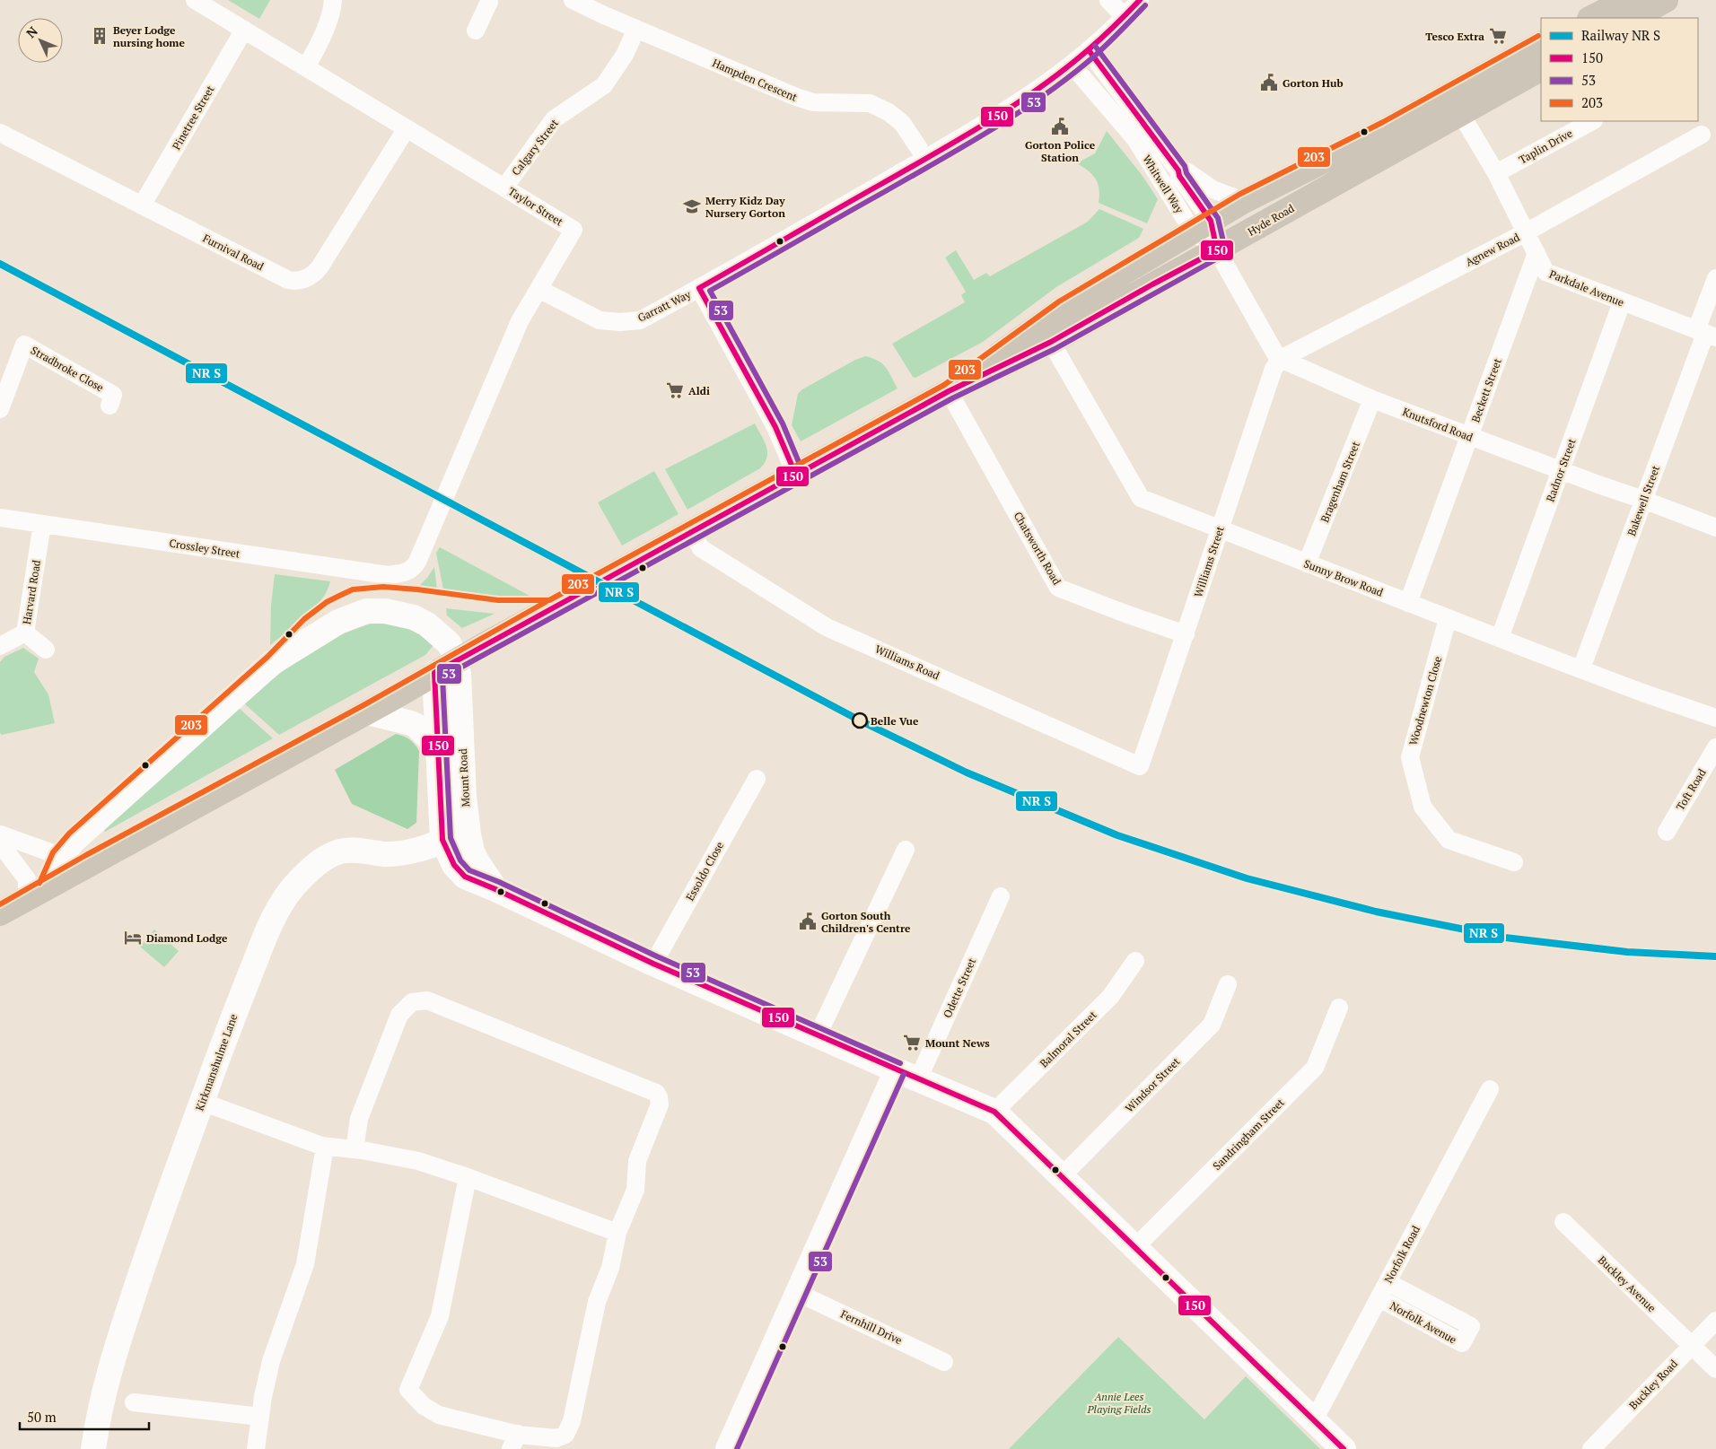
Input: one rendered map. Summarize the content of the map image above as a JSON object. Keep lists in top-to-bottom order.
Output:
{
  "streets": {
    "highway": ["Hyde Road"],
    "main road": ["Mount Road", "Kirkmanshulme Lane"],
    "street": [
      "Hampden Crescent",
      "Pinetree Street",
      "Taplin Drive",
      "Calgary Street",
      "Whitwell Way",
      "Taylor Street",
      "Agnew Road",
      "Furnival Road",
      "Parkdale Avenue",
      "Garratt Way",
      "Stradbroke Close",
      "Beckett Street",
      "Knutsford Road",
      "Radnor Street",
      "Bragenham Street",
      "Bakewell Street",
      "Crossley Street",
      "Chatsworth Road",
      "Williams Street",
      "Sunny Brow Road",
      "Harvard Road",
      "Williams Road",
      "Woodnewton Close",
      "Toft Road",
      "Essoldo Close",
      "Odette Street",
      "Balmoral Street",
      "Windsor Street",
      "Sandringham Street",
      "Norfolk Road",
      "Buckley Avenue",
      "Fernhill Drive",
      "Buckley Road"
    ]
  },
  "crossings": [
    ["Hampden Crescent", "Calgary Street"],
    ["Hampden Crescent", "Garratt Way"],
    ["Pinetree Street", "Taylor Street"],
    ["Pinetree Street", "Furnival Road"],
    ["Taplin Drive", "Parkdale Avenue"],
    ["Calgary Street", "Taylor Street"],
    ["Whitwell Way", "Hyde Road"],
    ["Whitwell Way", "Garratt Way"],
    ["Whitwell Way", "Knutsford Road"],
    ["Taylor Street", "Furnival Road"],
    ["Taylor Street", "Garratt Way"],
    ["Taylor Street", "Crossley Street"],
    ["Hyde Road", "Parkdale Avenue"],
    ["Hyde Road", "Knutsford Road"],
    ["Hyde Road", "Chatsworth Road"],
    ["Hyde Road", "Sunny Brow Road"],
    ["Hyde Road", "Williams Road"],
    ["Hyde Road", "Mount Road"],
    ["Agnew Road", "Parkdale Avenue"],
    ["Agnew Road", "Knutsford Road"],
    ["Agnew Road", "Williams Street"],
    ["Parkdale Avenue", "Beckett Street"],
    ["Parkdale Avenue", "Radnor Street"],
    ["Parkdale Avenue", "Bakewell Street"],
    ["Beckett Street", "Knutsford Road"],
    ["Beckett Street", "Sunny Brow Road"],
    ["Knutsford Road", "Radnor Street"],
    ["Knutsford Road", "Bragenham Street"],
    ["Knutsford Road", "Bakewell Street"],
    ["Knutsford Road", "Williams Street"],
    ["Radnor Street", "Sunny Brow Road"],
    ["Bragenham Street", "Sunny Brow Road"],
    ["Bakewell Street", "Sunny Brow Road"],
    ["Crossley Street", "Harvard Road"],
    ["Chatsworth Road", "Williams Street"],
    ["Williams Street", "Sunny Brow Road"],
    ["Williams Street", "Williams Road"],
    ["Sunny Brow Road", "Woodnewton Close"],
    ["Buckley Avenue", "Buckley Road"]
  ],
  "parks": ["Annie Lees Playing Fields"],
  "places": {
    "building": ["Beyer Lodge nursing home"],
    "supermarket": ["Tesco Extra", "Aldi", "Mount News"],
    "public building": ["Gorton Hub", "Gorton Police Station", "Gorton South Children's Centre"],
    "school or university": ["Merry Kidz Day Nursery Gorton"],
    "other": ["Belle Vue"],
    "hotel": ["Diamond Lodge"]
  },
  "lines": ["transit line 150", "transit line 53", "transit line 203"],
  "legend": [
    "Railway NR S",
    "150",
    "53",
    "203"
  ],
  "scale_bar": "50 m",
  "north": "top left"
}
